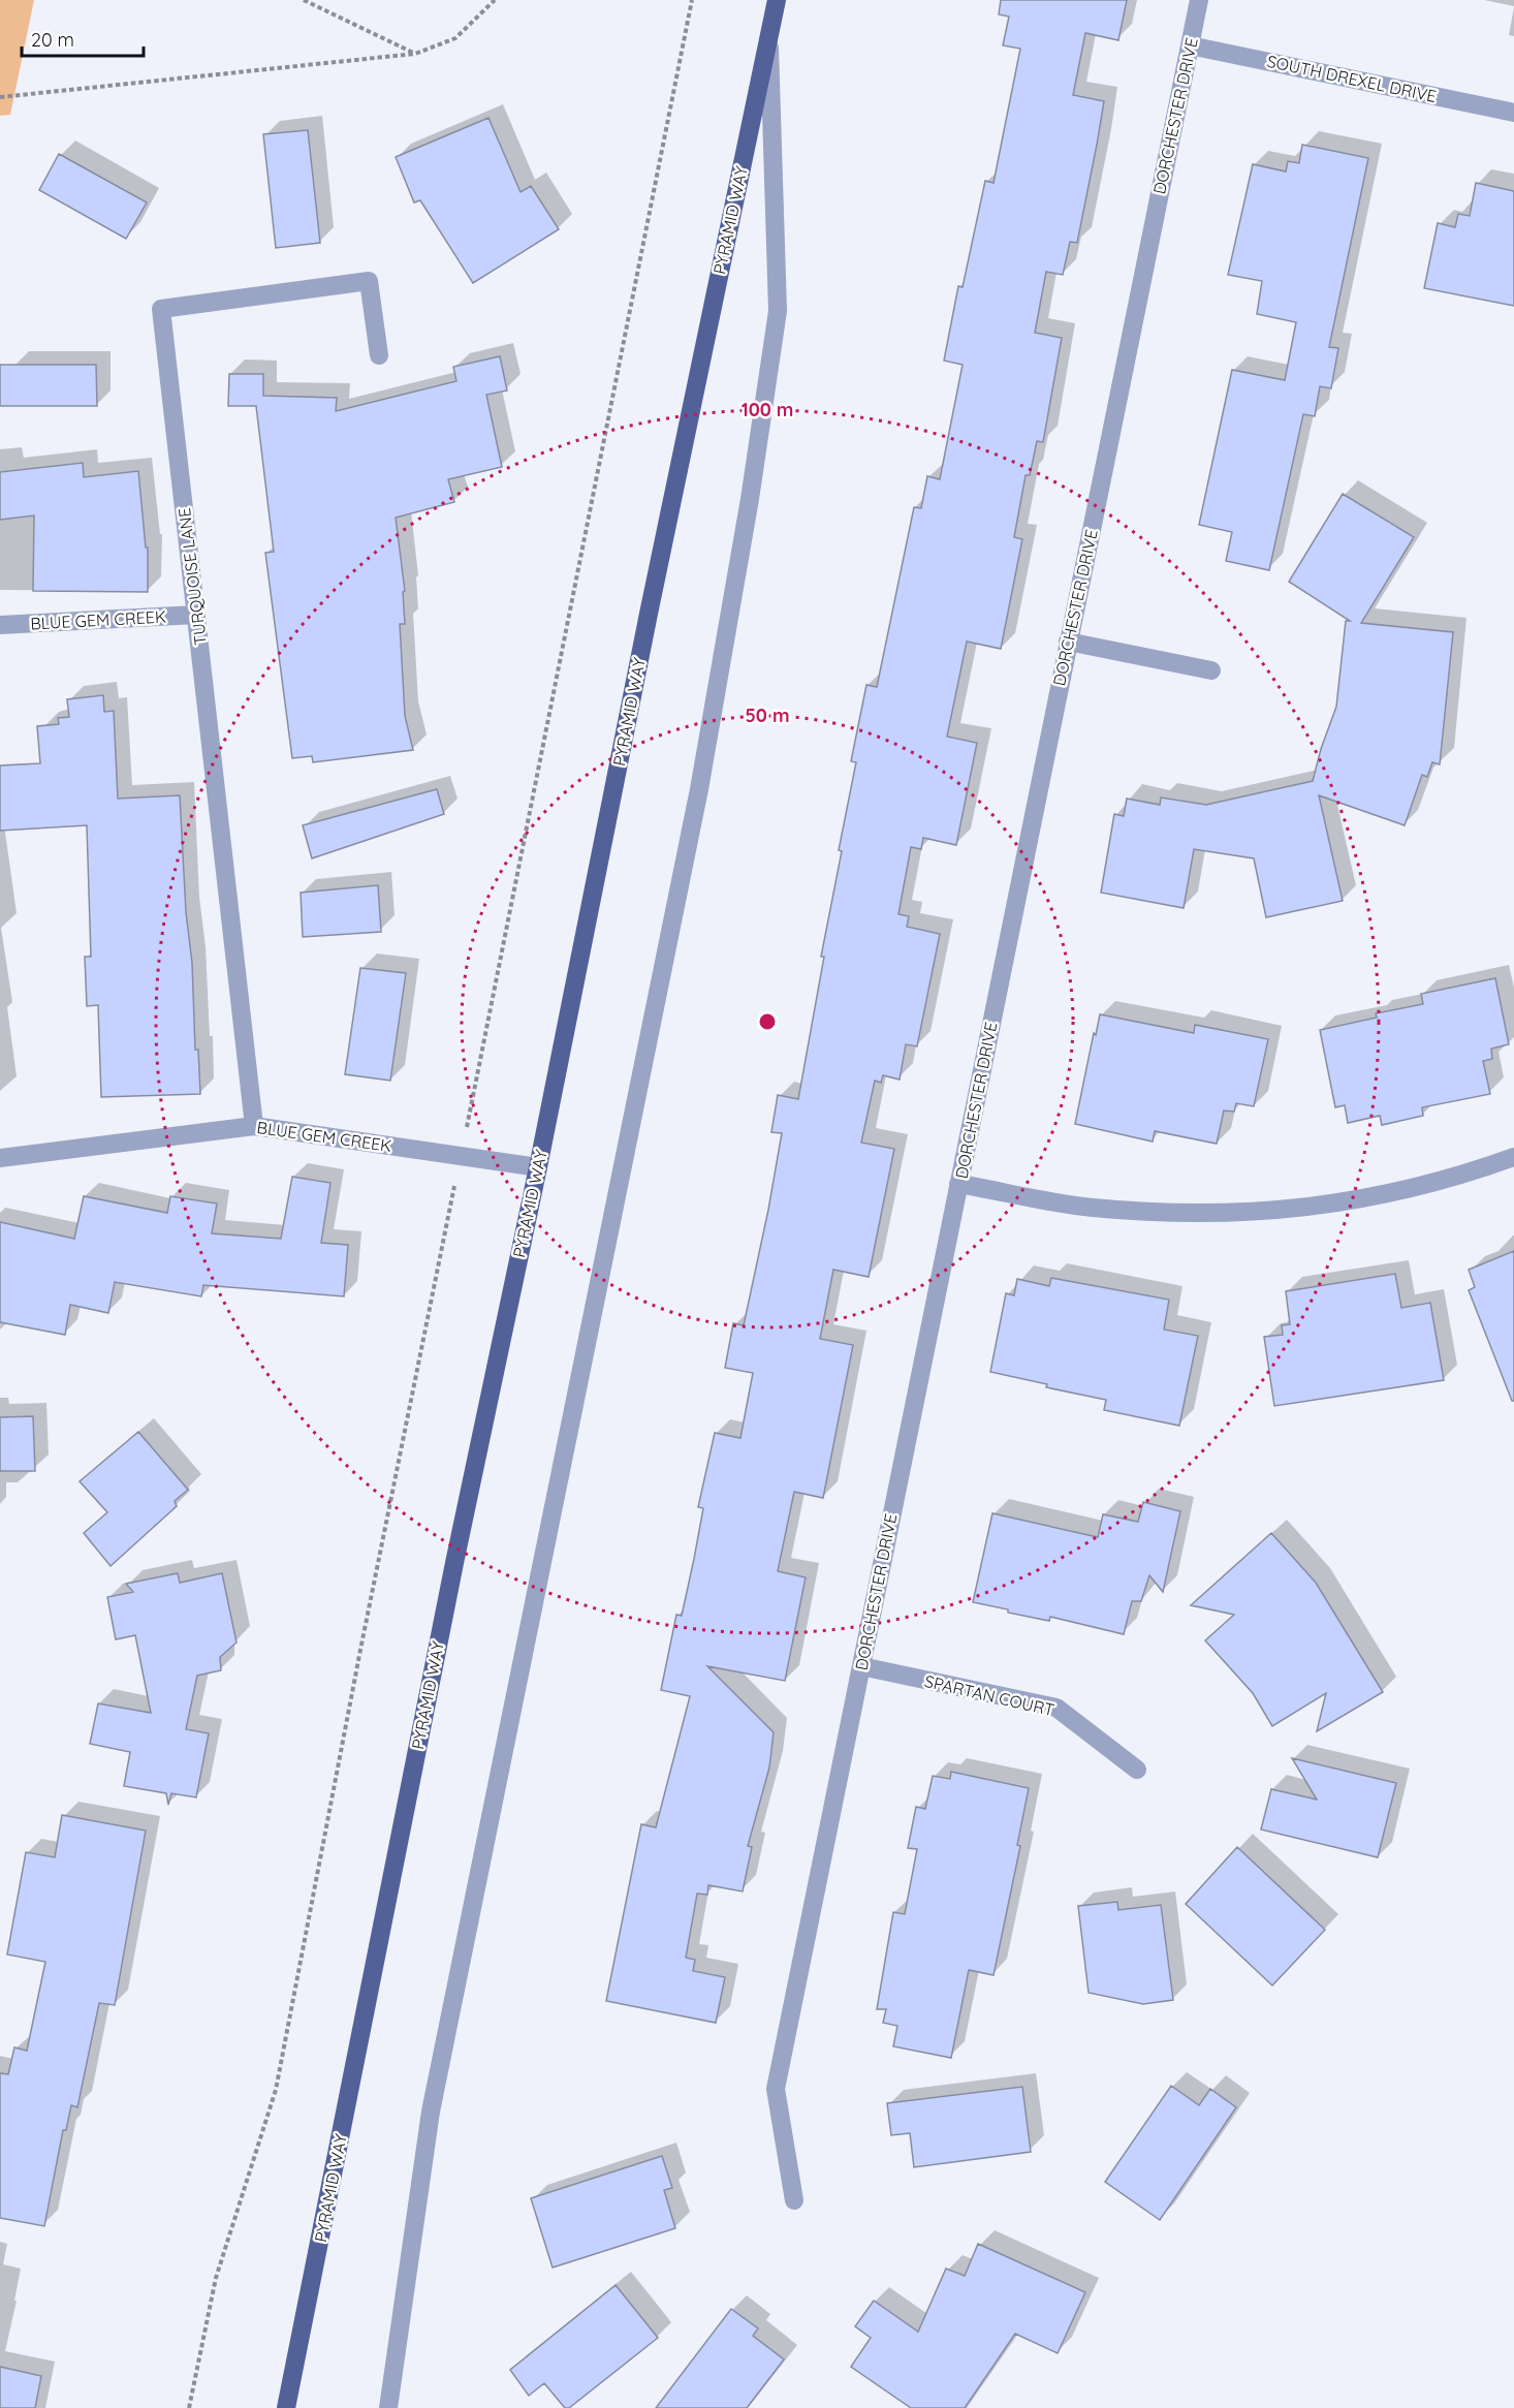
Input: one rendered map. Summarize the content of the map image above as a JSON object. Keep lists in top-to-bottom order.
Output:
{
  "streets": {
    "main road": ["PYRAMID WAY"],
    "street": [
      "SOUTH DREXEL DRIVE",
      "DORCHESTER DRIVE",
      "TURQUOISE LANE",
      "BLUE GEM CREEK",
      "SPARTAN COURT"
    ]
  },
  "crossings": [
    ["SOUTH DREXEL DRIVE", "DORCHESTER DRIVE"],
    ["DORCHESTER DRIVE", "SPARTAN COURT"],
    ["PYRAMID WAY", "BLUE GEM CREEK"],
    ["TURQUOISE LANE", "BLUE GEM CREEK"]
  ],
  "scale_bar": "20 m",
  "rings": ["100 m", "50 m"]
}
